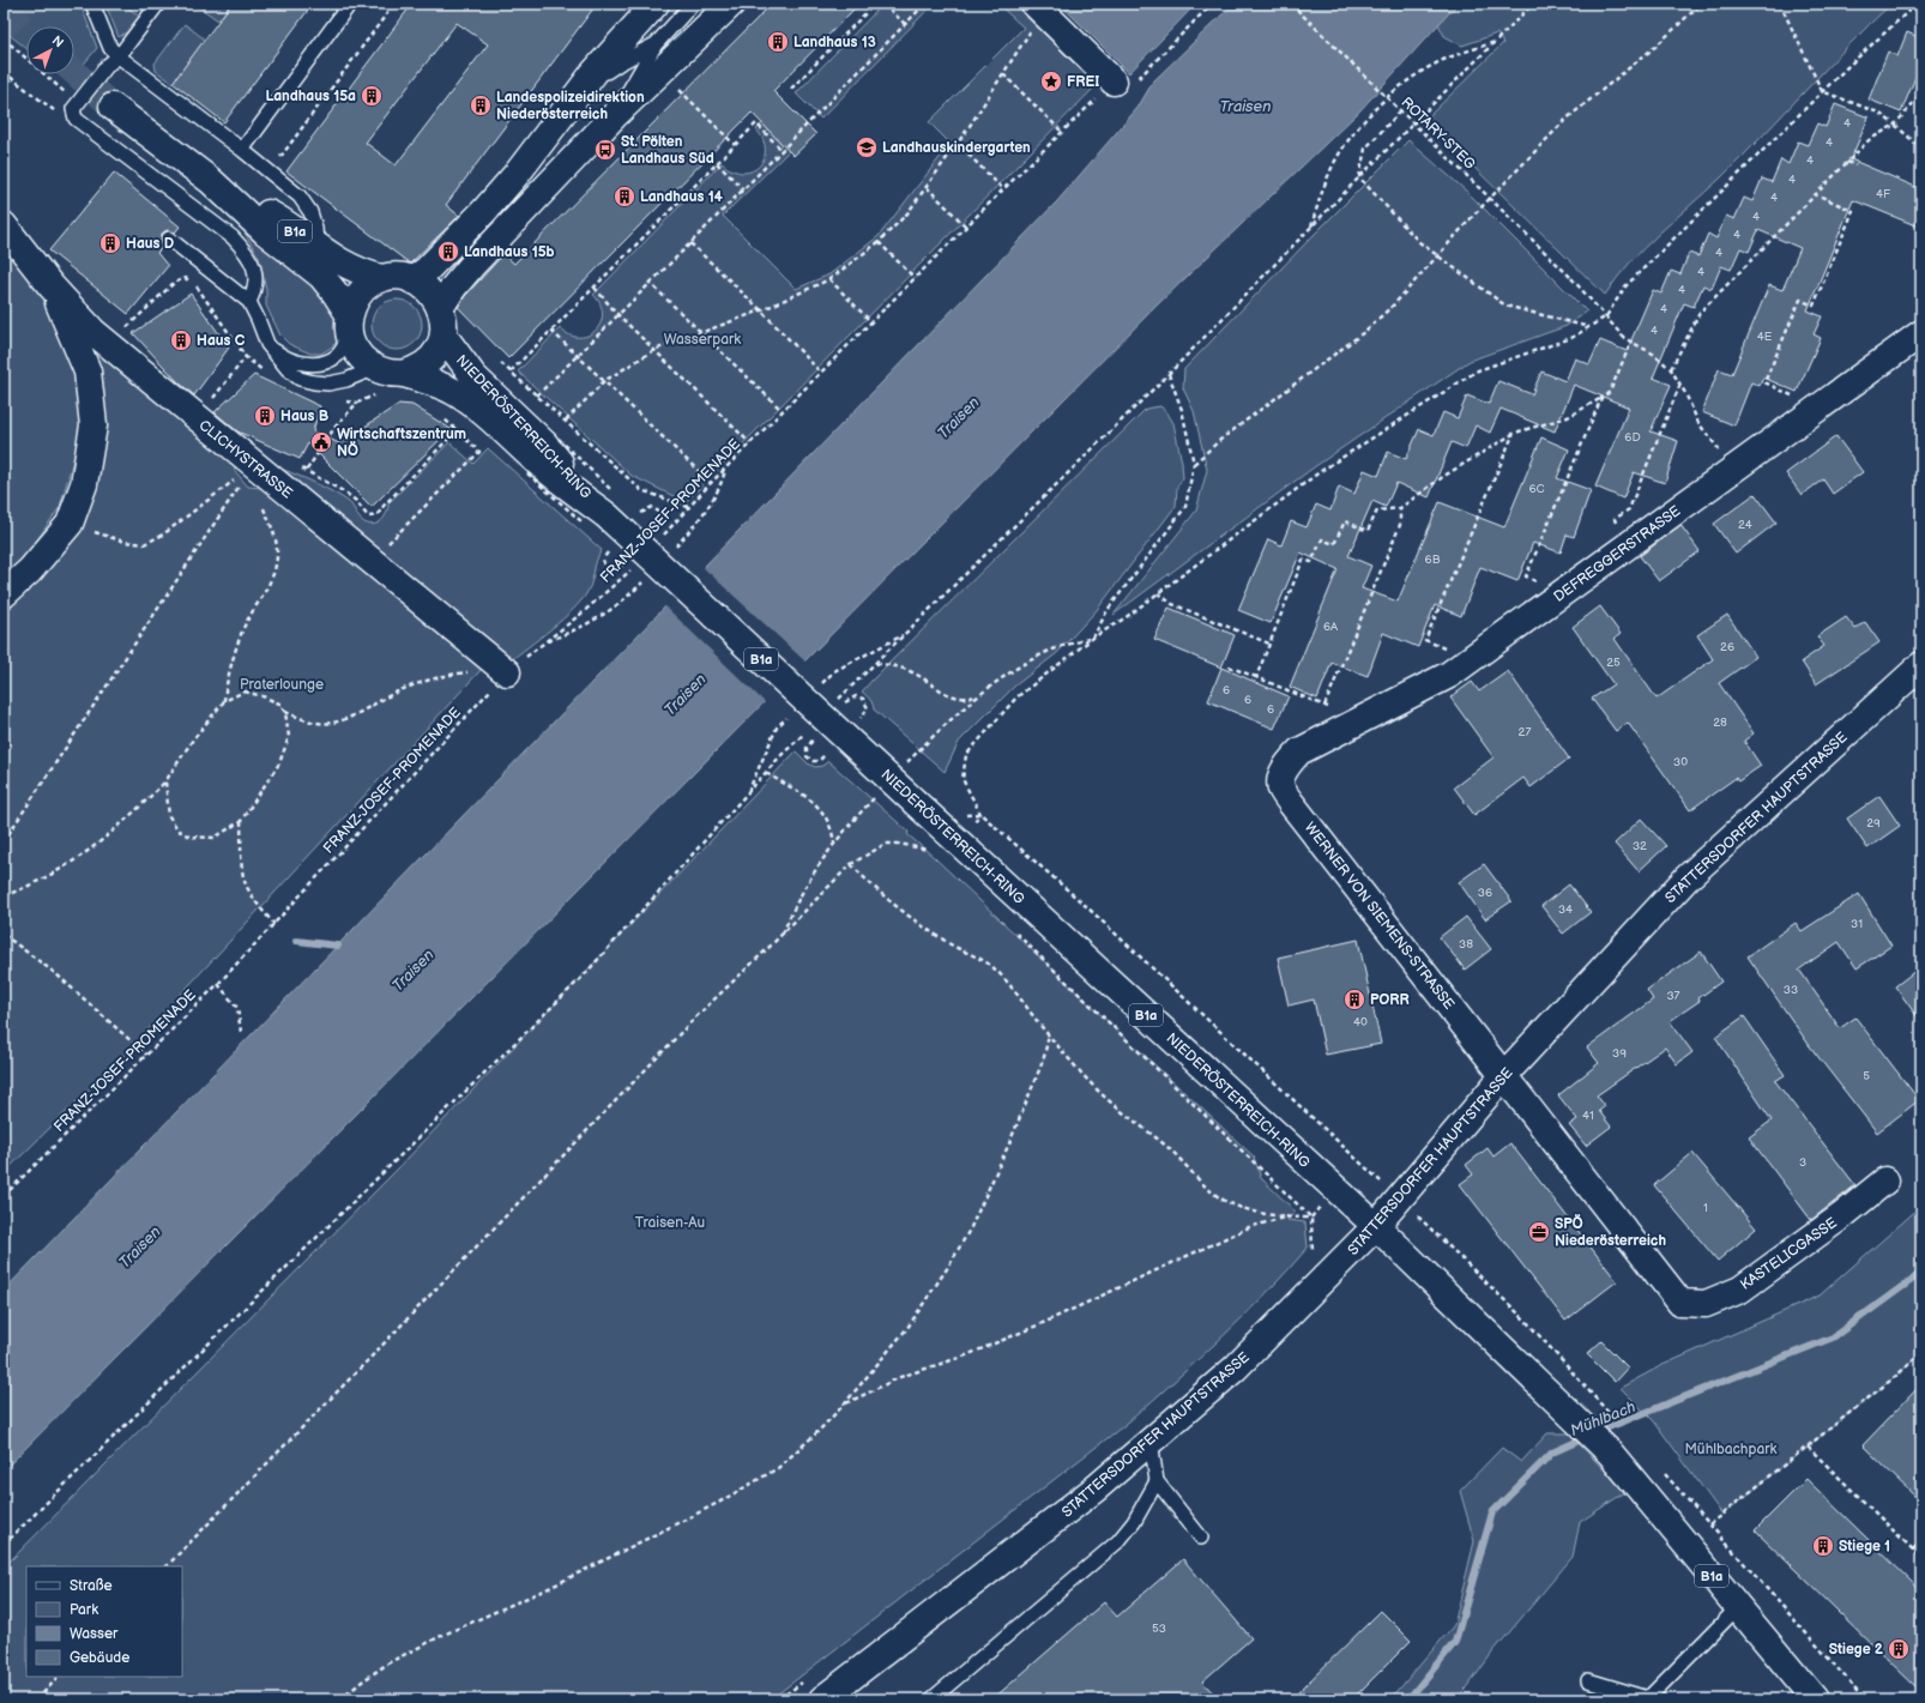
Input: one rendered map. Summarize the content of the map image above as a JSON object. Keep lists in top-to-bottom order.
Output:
{
  "streets": {
    "street": [
      "B1a",
      "NIEDERÖSTERREICH-RING",
      "CLICHYSTRASSE",
      "DEFREGGERSTRASSE",
      "STATTERSDORFER HAUPTSTRASSE",
      "WERNER VON SIEMENS-STRASSE",
      "KASTELICGASSE"
    ],
    "path": ["ROTARY-STEG", "FRANZ-JOSEF-PROMENADE"]
  },
  "crossings": [
    ["ROTARY-STEG", "DEFREGGERSTRASSE"],
    ["B1a", "NIEDERÖSTERREICH-RING"],
    ["NIEDERÖSTERREICH-RING", "STATTERSDORFER HAUPTSTRASSE"],
    ["CLICHYSTRASSE", "FRANZ-JOSEF-PROMENADE"],
    ["DEFREGGERSTRASSE", "WERNER VON SIEMENS-STRASSE"],
    ["STATTERSDORFER HAUPTSTRASSE", "WERNER VON SIEMENS-STRASSE"],
    ["STATTERSDORFER HAUPTSTRASSE", "KASTELICGASSE"],
    ["WERNER VON SIEMENS-STRASSE", "KASTELICGASSE"]
  ],
  "water": ["Traisen", "Mühlbach"],
  "parks": [
    "Wasserpark",
    "Praterlounge",
    "Traisen-Au",
    "Mühlbachpark"
  ],
  "places": {
    "building": [
      "Landhaus 13",
      "Landhaus 15a",
      "Landespolizeidirektion Niederösterreich",
      "Landhaus 14",
      "Haus D",
      "Landhaus 15b",
      "Haus C",
      "Haus B",
      "PORR",
      "Stiege 1",
      "Stiege 2"
    ],
    "place": ["FREI"],
    "school or university": ["Landhauskindergarten"],
    "bus stop": ["St. Pölten Landhaus Süd"],
    "public building": ["Wirtschaftszentrum NÖ"],
    "office": ["SPÖ Niederösterreich"]
  },
  "house_numbers": [
    "4",
    "4",
    "4",
    "4",
    "4F",
    "4",
    "4",
    "4",
    "4",
    "4",
    "4",
    "4",
    "4",
    "4E",
    "6D",
    "6C",
    "24",
    "6B",
    "6A",
    "26",
    "25",
    "6",
    "6",
    "6",
    "28",
    "27",
    "30",
    "29",
    "32",
    "36",
    "34",
    "31",
    "38",
    "33",
    "37",
    "40",
    "39",
    "5",
    "41",
    "3",
    "1",
    "53"
  ],
  "legend": [
    "Straße",
    "Park",
    "Wasser",
    "Gebäude"
  ],
  "north": "top right"
}
